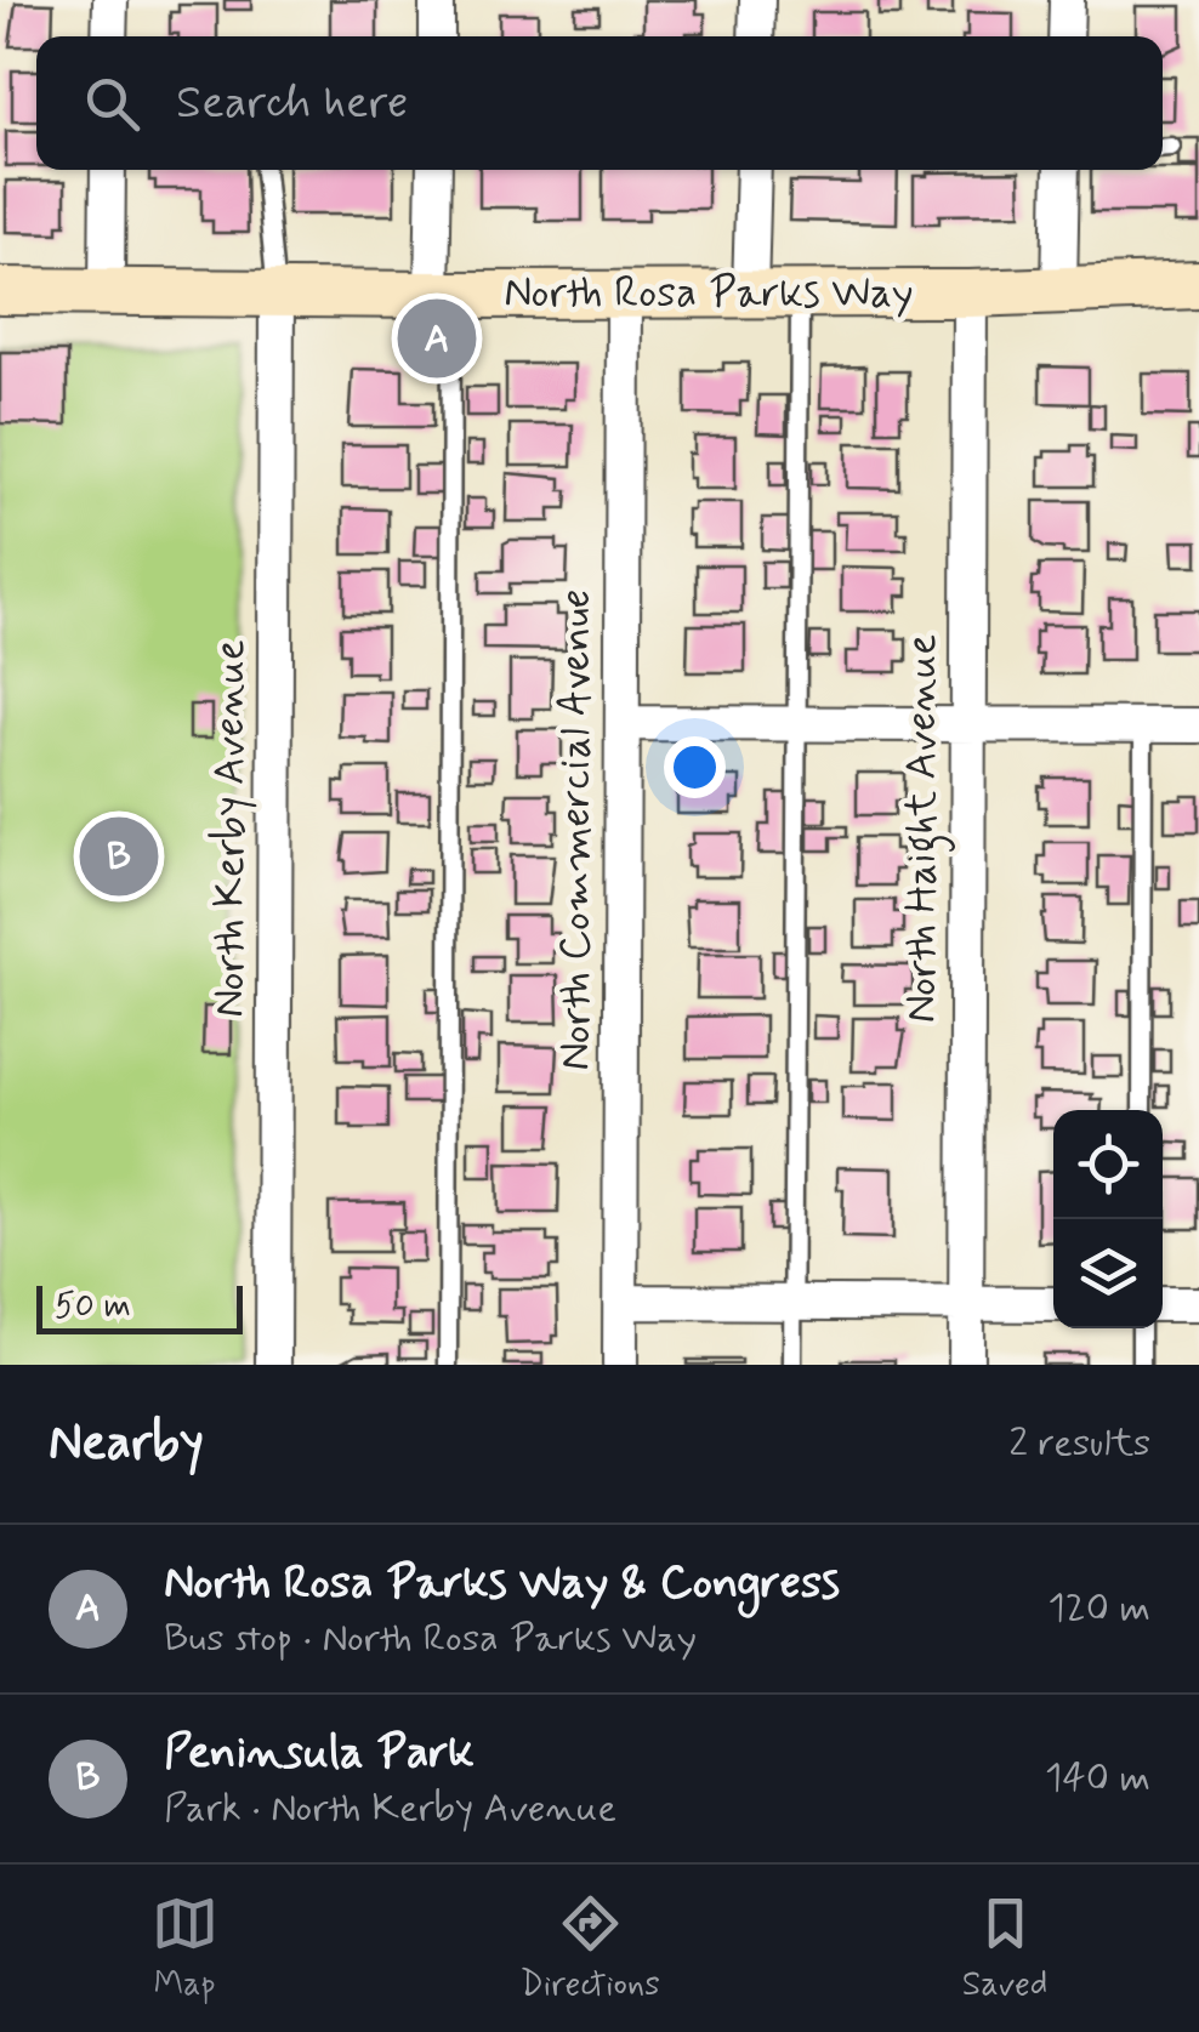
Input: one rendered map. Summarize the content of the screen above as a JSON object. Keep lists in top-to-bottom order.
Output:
{
  "streets": {
    "street": [
      "North Rosa Parks Way",
      "North Kerby Avenue",
      "North Haight Avenue",
      "North Commercial Avenue"
    ]
  },
  "crossings": [
    ["North Rosa Parks Way", "North Kerby Avenue"],
    ["North Rosa Parks Way", "North Haight Avenue"],
    ["North Rosa Parks Way", "North Commercial Avenue"]
  ],
  "scale_bar": "50 m",
  "page": {
    "search": "Search here",
    "pins": ["A", "B"],
    "scale": "50 m",
    "heading": ["Nearby", "2 results"],
    "list": [
      {
        "mark": "A",
        "name": "North Rosa Parks Way & Congress",
        "note": "Bus stop · North Rosa Parks Way",
        "value": "120 m"
      },
      {
        "mark": "B",
        "name": "Peninsula Park",
        "note": "Park · North Kerby Avenue",
        "value": "140 m"
      }
    ],
    "nav": ["Map", "Directions", "Saved"]
  }
}
